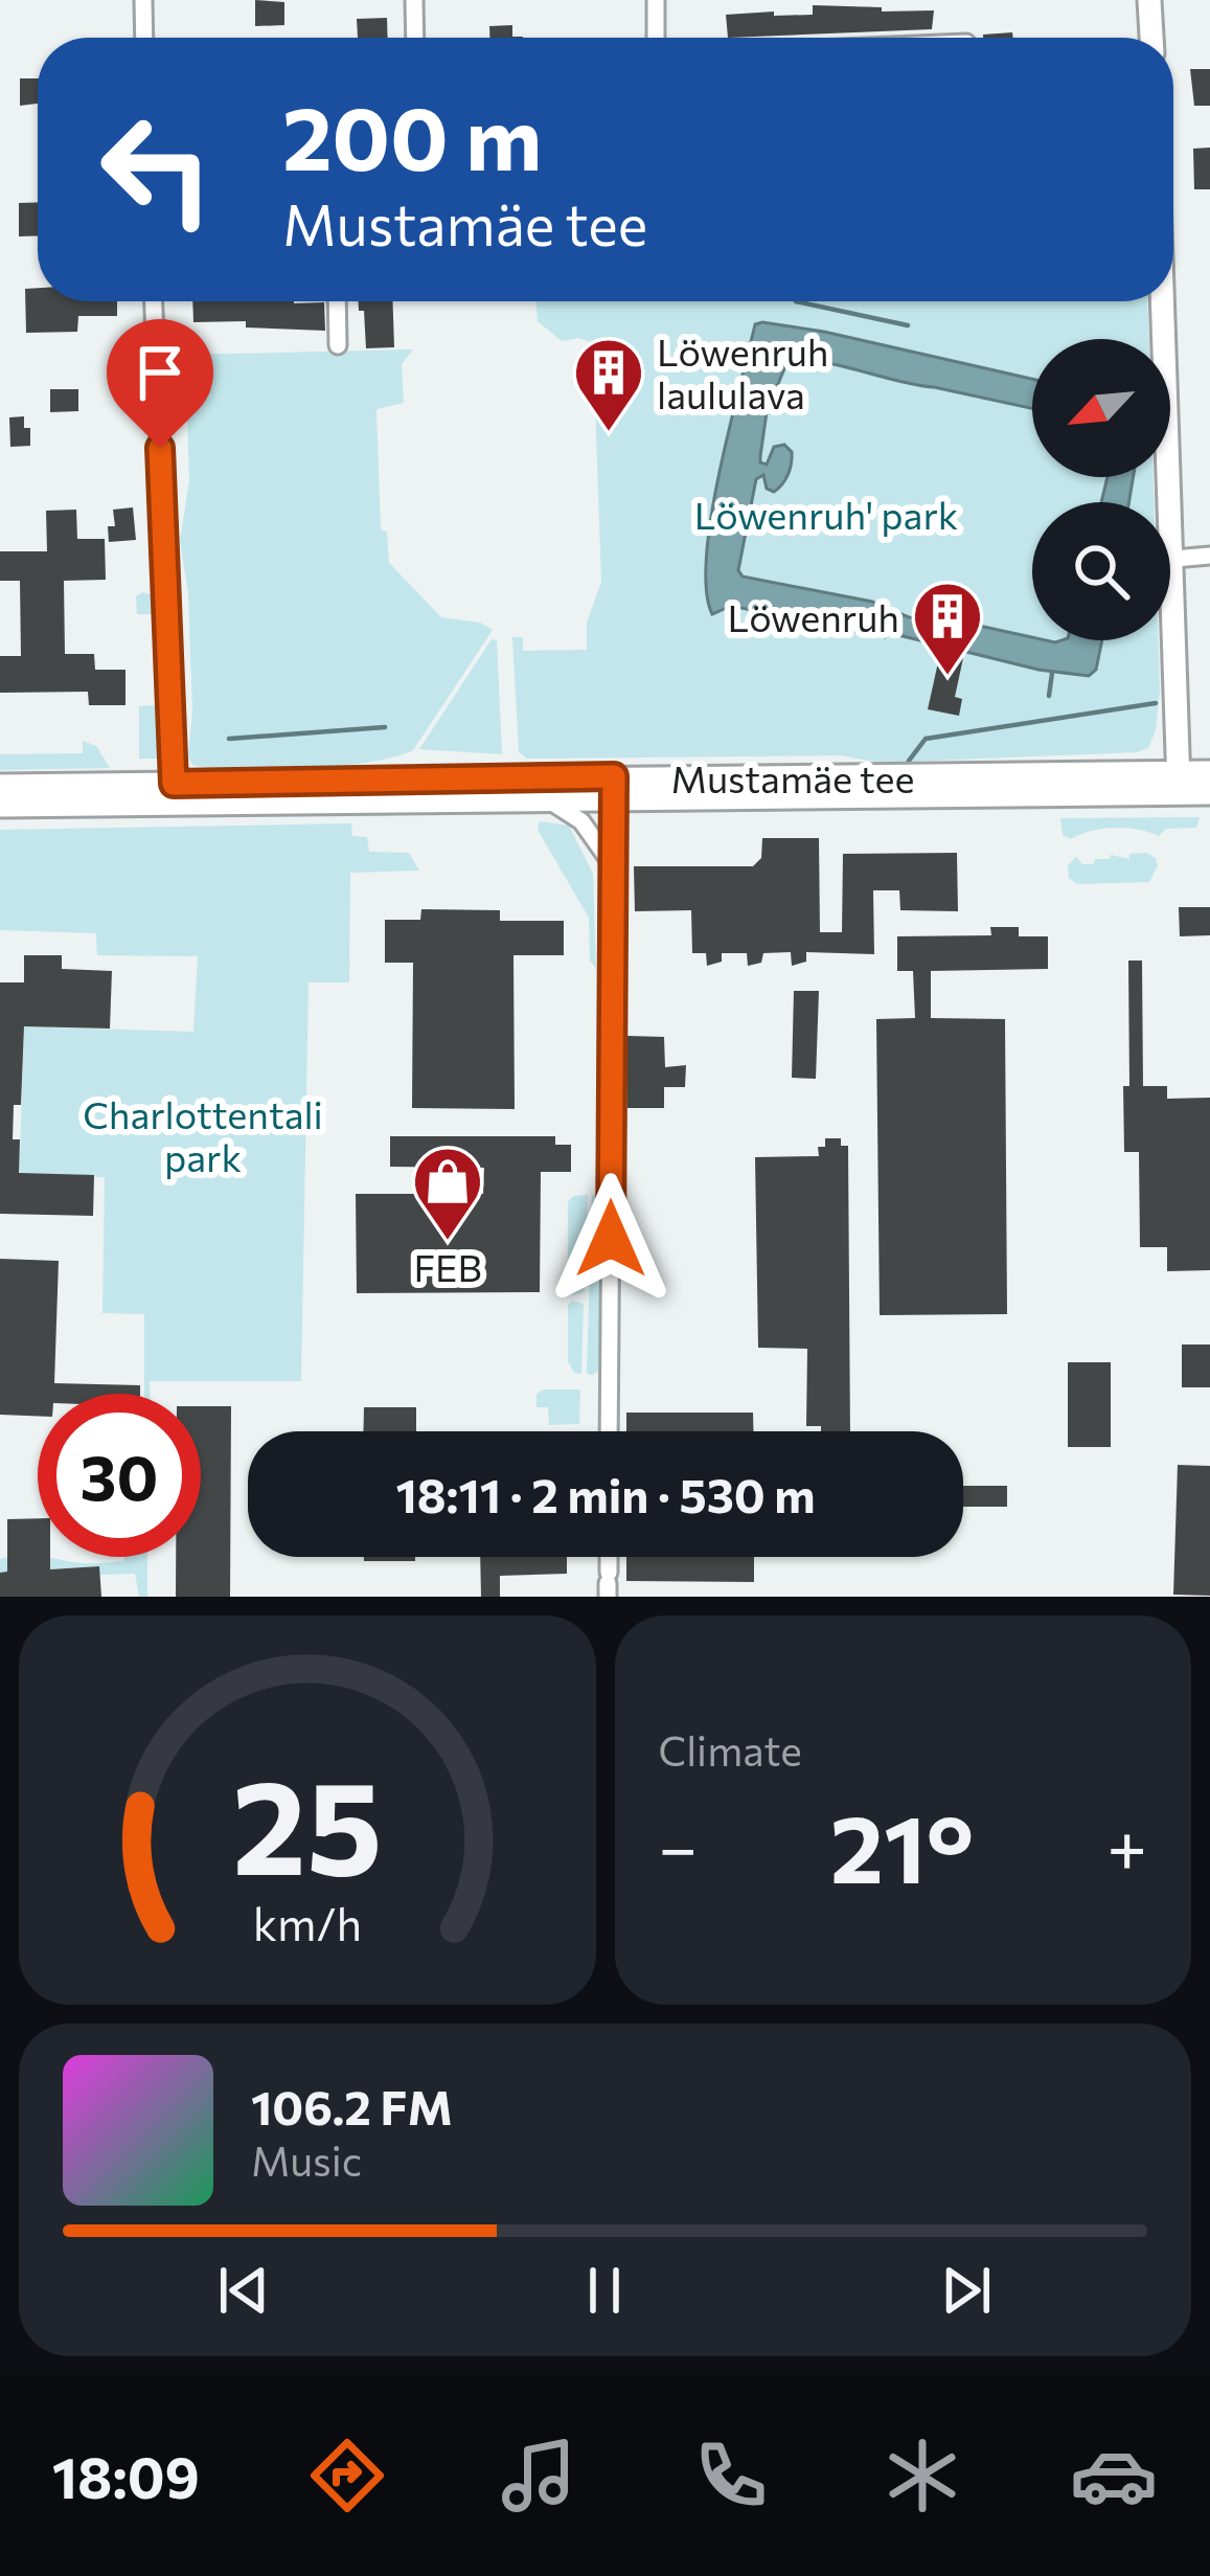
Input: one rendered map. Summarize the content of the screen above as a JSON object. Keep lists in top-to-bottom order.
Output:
{
  "streets": {
    "main road": ["Mustamäe tee"]
  },
  "parks": ["Löwenruh' park", "Charlottentali park"],
  "places": {
    "building": ["Löwenruh laululava", "Löwenruh"],
    "shop": ["FEB"]
  },
  "north": "bottom left",
  "page": {
    "turn": ["200 m", "Mustamäe tee"],
    "limit": "30",
    "trip": "18:11 · 2 min · 530 m",
    "tile": "Climate",
    "heat": ["−", "21°", "+"],
    "song": ["106.2 FM", "Music"],
    "tabs": "18:09",
    "gauge": ["25", "km/h"]
  }
}
